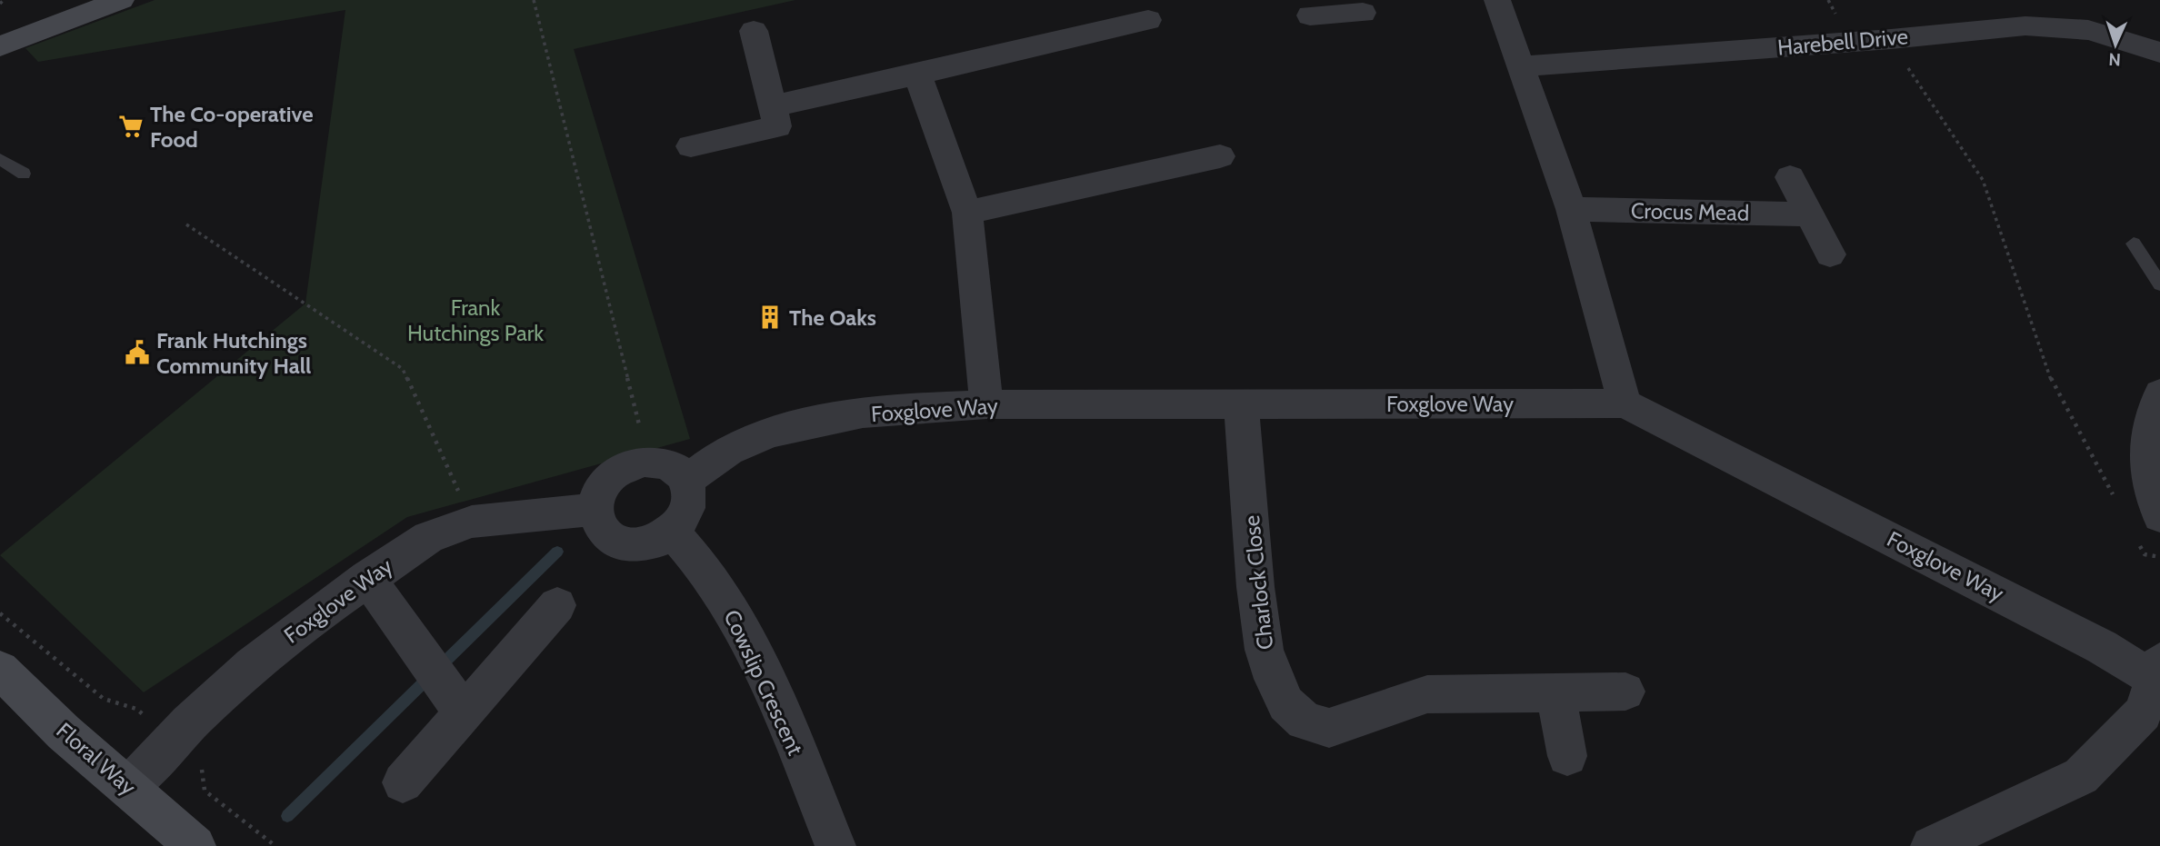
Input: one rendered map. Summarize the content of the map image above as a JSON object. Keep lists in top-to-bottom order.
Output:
{
  "streets": {
    "street": [
      "Harebell Drive",
      "Crocus Mead",
      "Foxglove Way",
      "Charlock Close",
      "Cowslip Crescent",
      "Floral Way"
    ]
  },
  "crossings": [
    ["Foxglove Way", "Charlock Close"],
    ["Foxglove Way", "Cowslip Crescent"],
    ["Foxglove Way", "Floral Way"]
  ],
  "parks": ["Frank Hutchings Park"],
  "places": {
    "supermarket": ["The Co-operative Food"],
    "building": ["The Oaks"],
    "public building": ["Frank Hutchings Community Hall"]
  },
  "north": "bottom"
}
